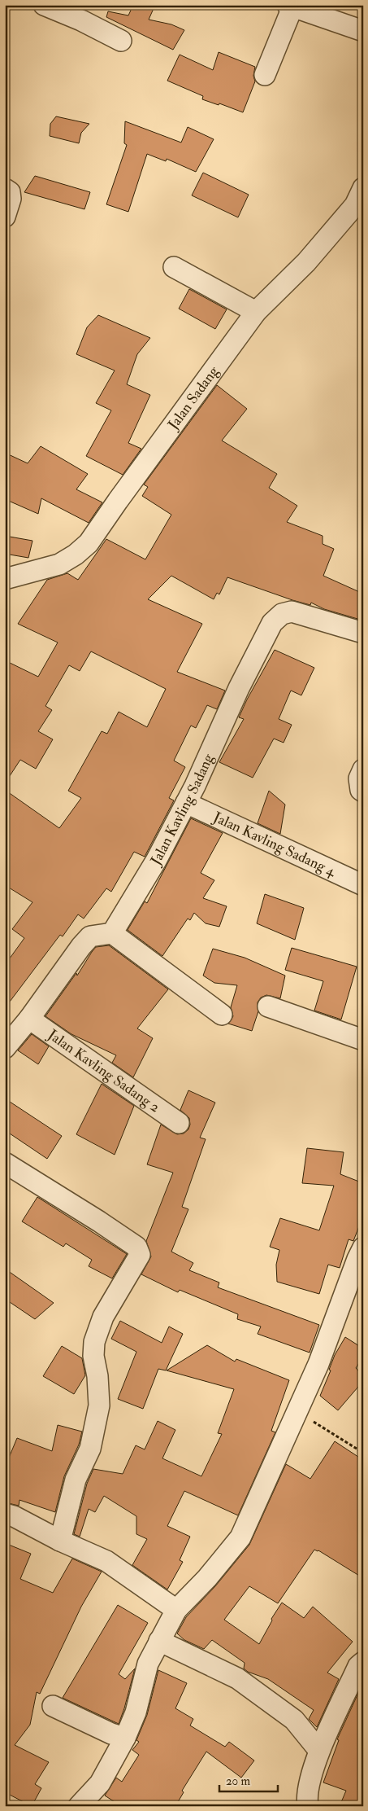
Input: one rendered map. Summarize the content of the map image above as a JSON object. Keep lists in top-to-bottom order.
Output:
{
  "streets": {
    "street": [
      "Jalan Sadang",
      "Jalan Kavling Sadang",
      "Jalan Kavling Sadang 4",
      "Jalan Kavling Sadang 2"
    ]
  },
  "crossings": [
    ["Jalan Kavling Sadang", "Jalan Kavling Sadang 4"]
  ],
  "scale_bar": "20 m"
}
